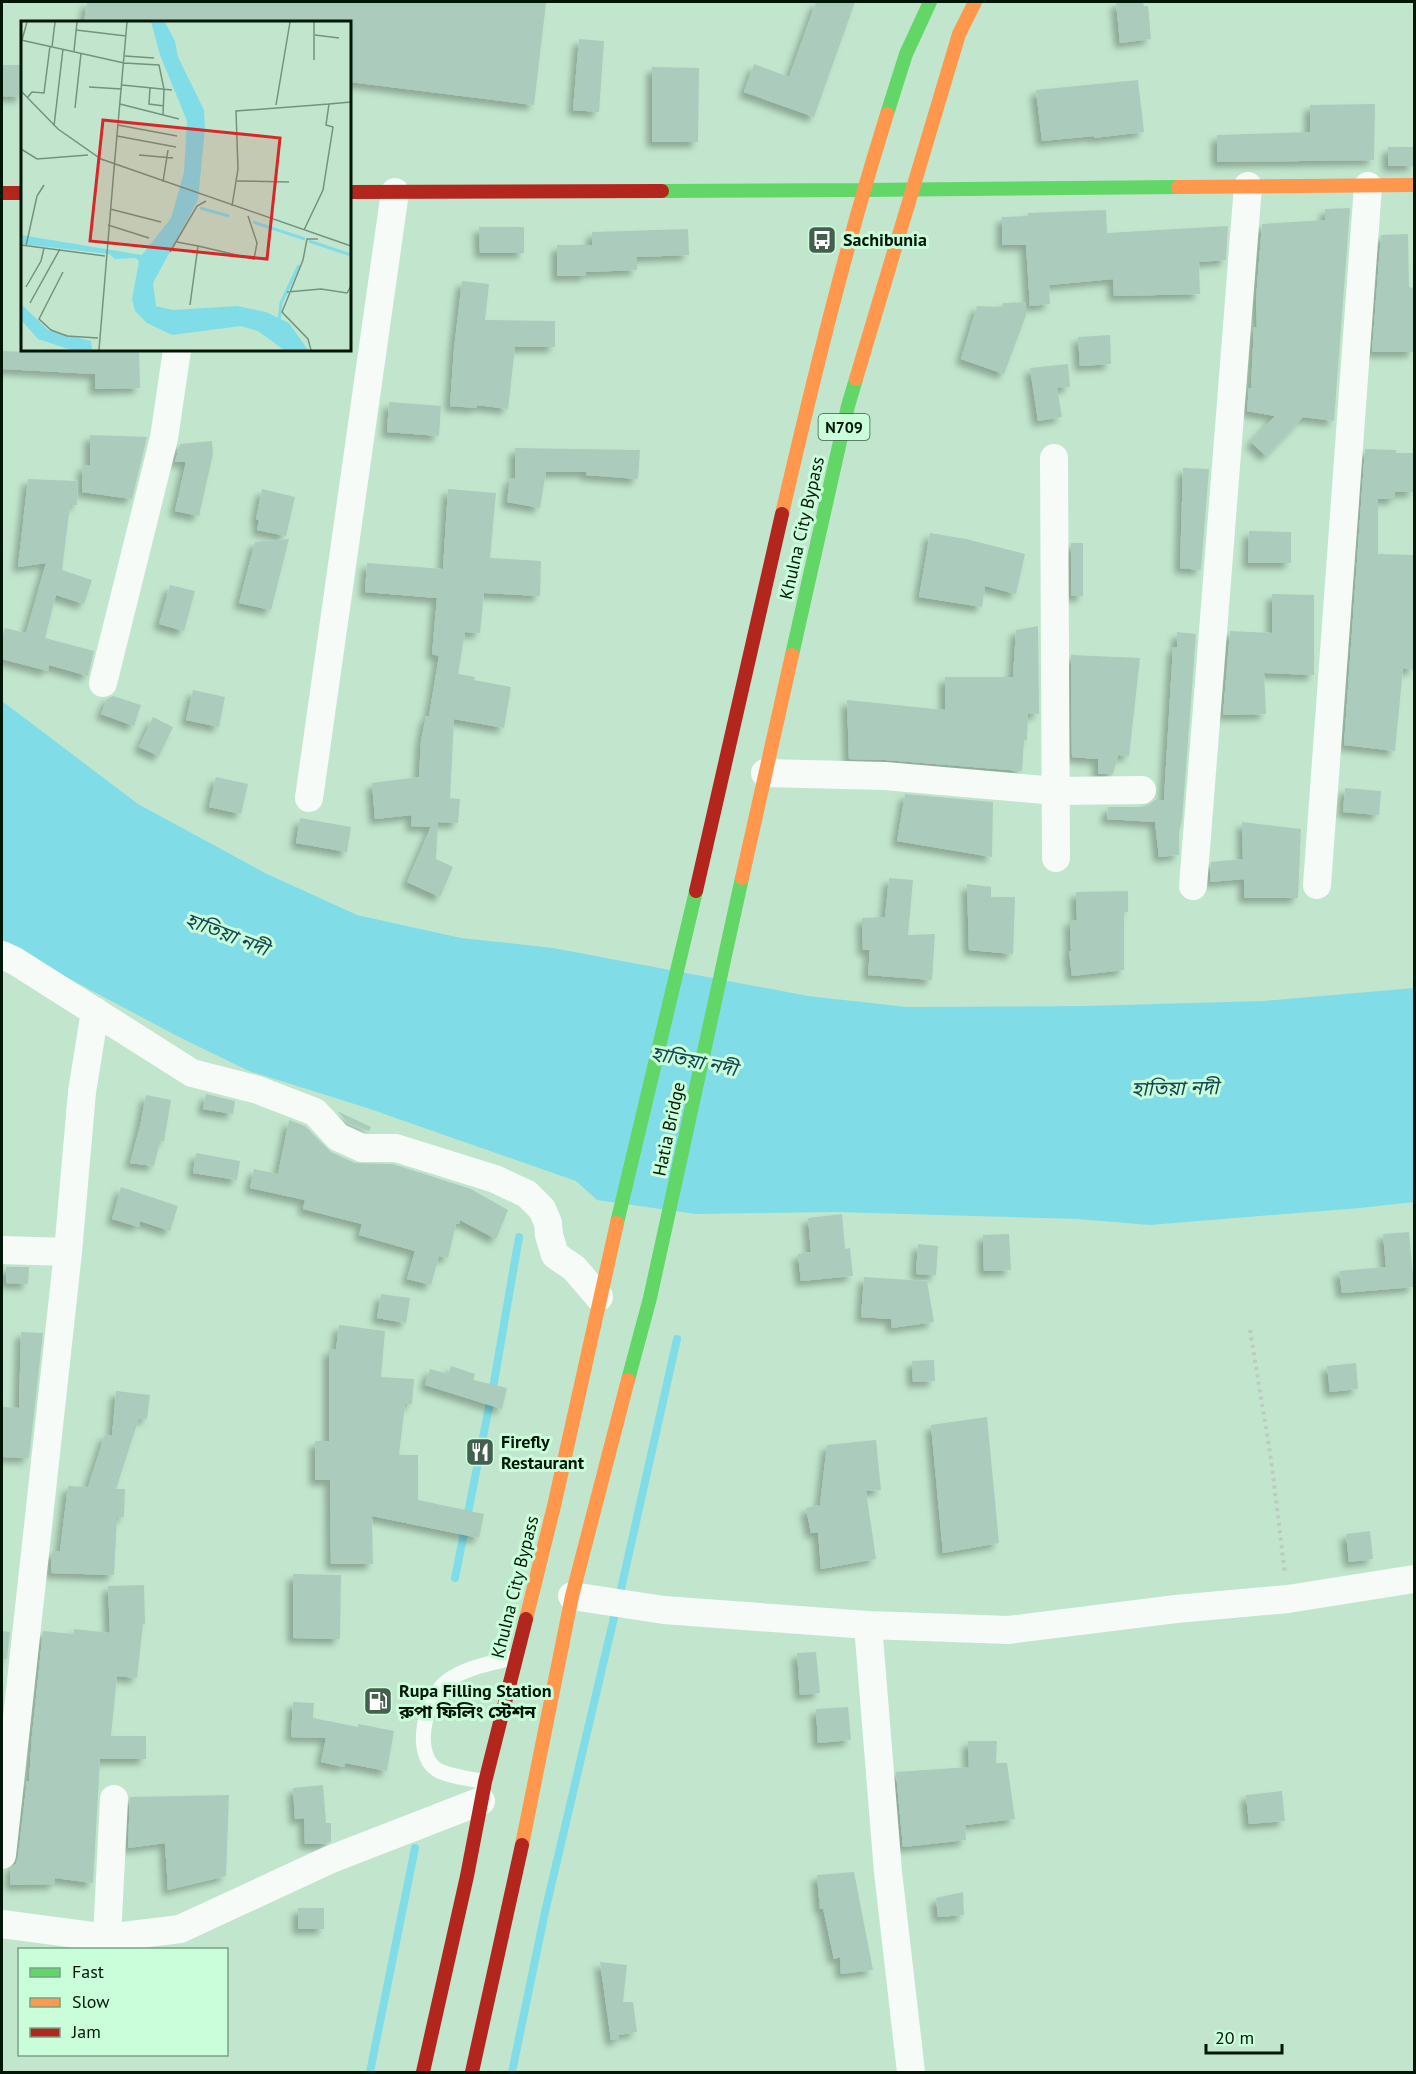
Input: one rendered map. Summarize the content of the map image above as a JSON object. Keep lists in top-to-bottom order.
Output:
{
  "streets": {
    "main road": ["N709", "Khulna City Bypass", "Hatia Bridge"]
  },
  "crossings": [
    ["N709", "Hatia Bridge"],
    ["Khulna City Bypass", "Hatia Bridge"]
  ],
  "water": ["হাতিয়া নদী"],
  "places": {
    "bus stop": ["Sachibunia"],
    "restaurant": ["Firefly Restaurant"],
    "fuel station": ["Rupa Filling Station রুপা ফিলিং স্টেশন"]
  },
  "legend": ["Fast", "Slow", "Jam"],
  "scale_bar": "20 m"
}
